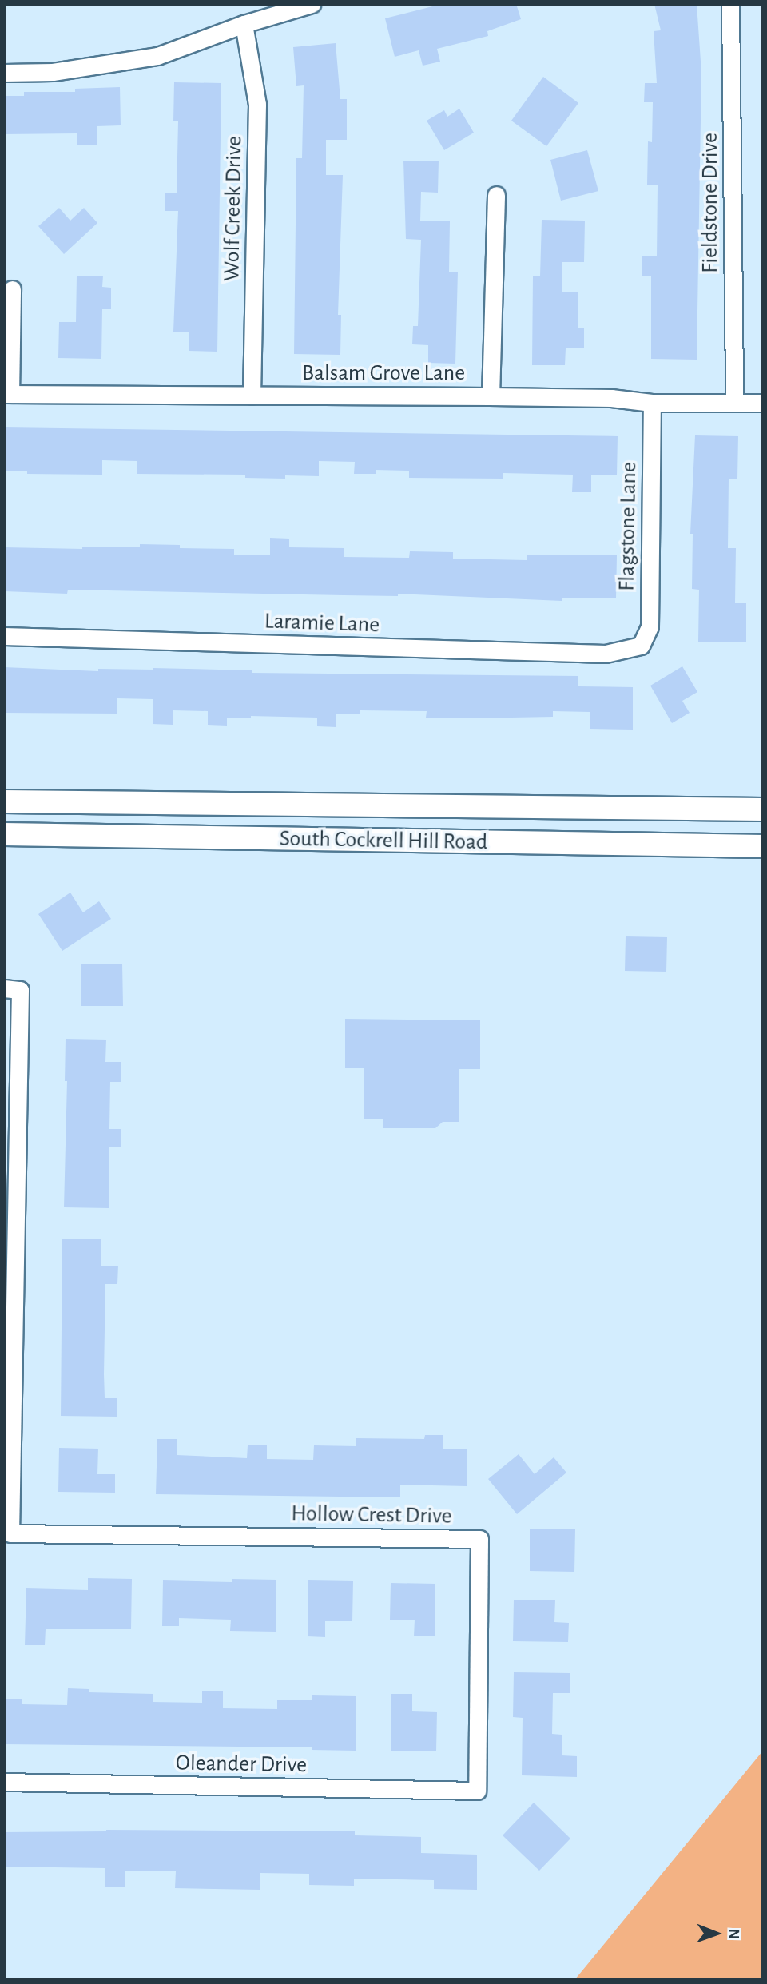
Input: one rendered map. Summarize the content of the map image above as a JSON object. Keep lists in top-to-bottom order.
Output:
{
  "streets": {
    "main road": ["South Cockrell Hill Road"],
    "street": [
      "Fieldstone Drive",
      "Wolf Creek Drive",
      "Balsam Grove Lane",
      "Flagstone Lane",
      "Laramie Lane",
      "Hollow Crest Drive",
      "Oleander Drive"
    ]
  },
  "crossings": [
    ["Fieldstone Drive", "Balsam Grove Lane"],
    ["Wolf Creek Drive", "Balsam Grove Lane"],
    ["Balsam Grove Lane", "Flagstone Lane"],
    ["Flagstone Lane", "Laramie Lane"],
    ["Hollow Crest Drive", "Oleander Drive"]
  ],
  "north": "right"
}
